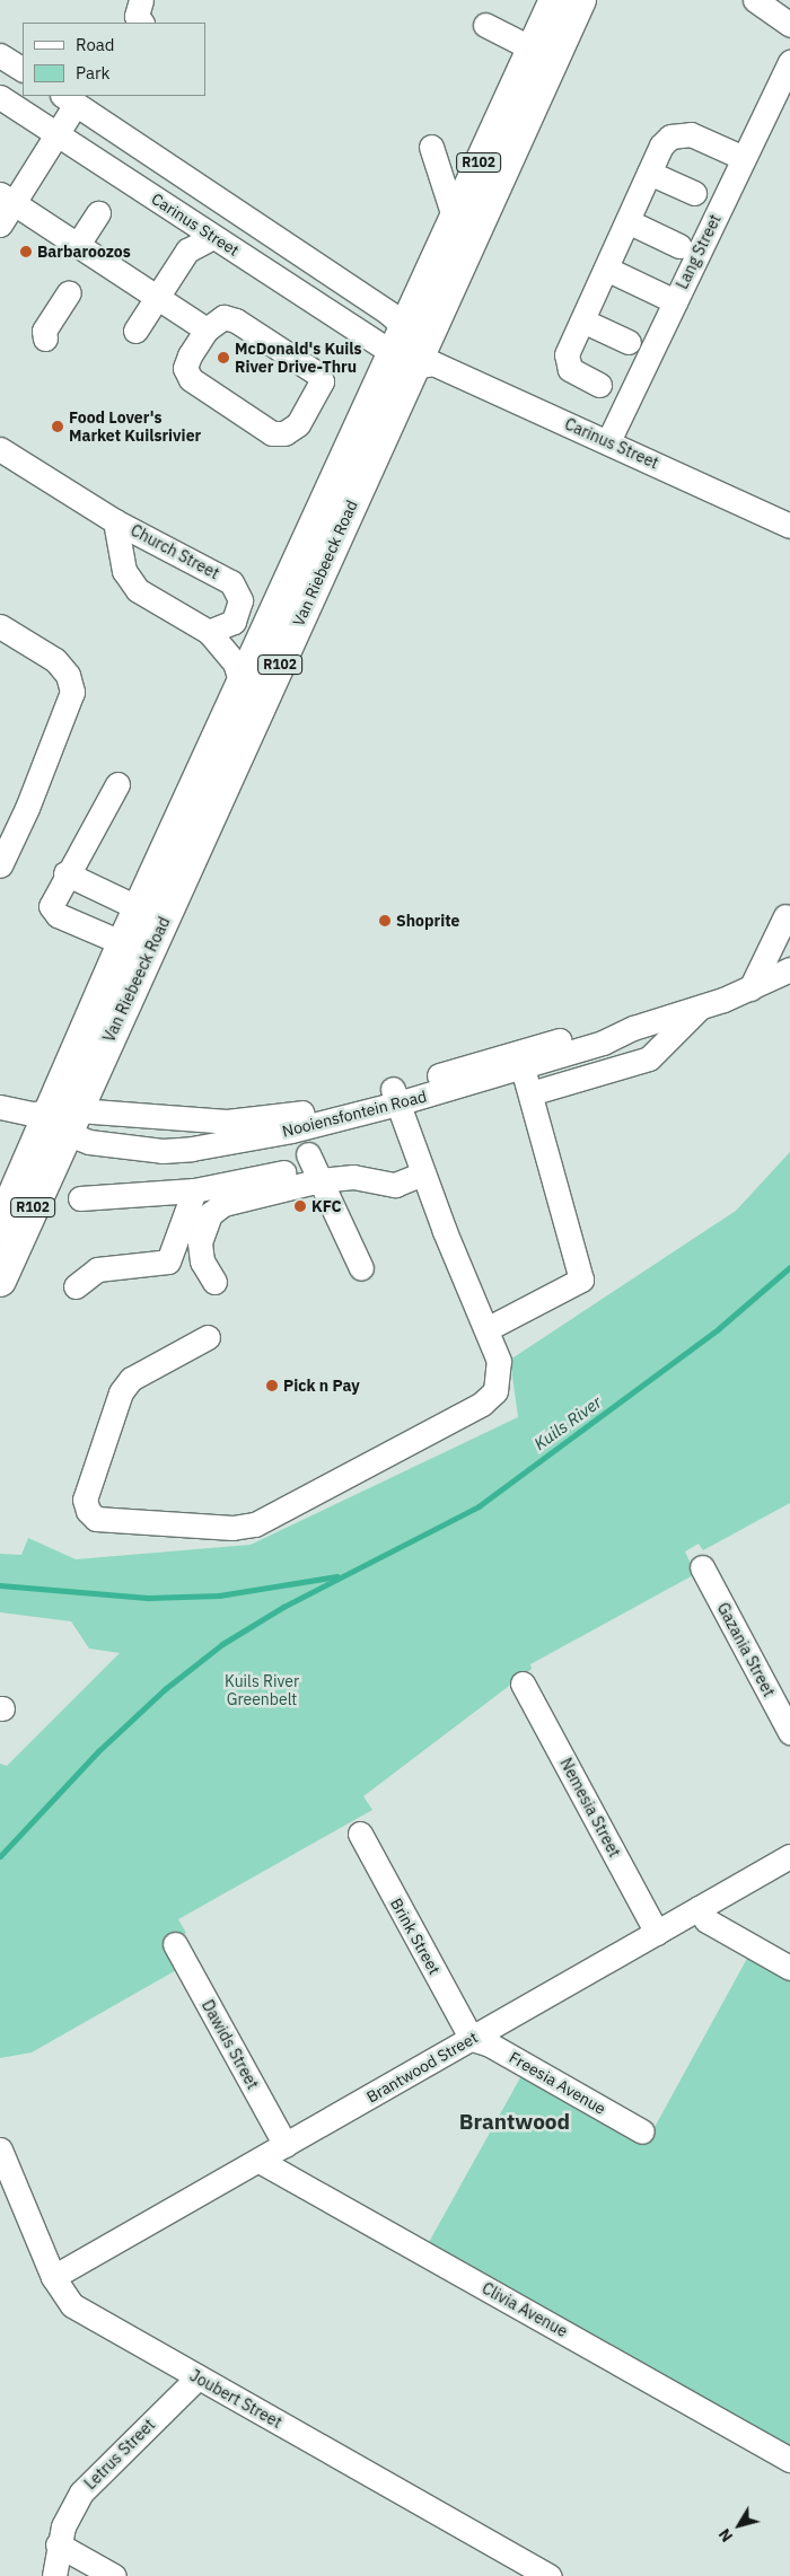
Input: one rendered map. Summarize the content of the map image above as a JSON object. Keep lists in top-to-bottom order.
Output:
{
  "streets": {
    "main road": ["R102", "Van Riebeeck Road"],
    "street": [
      "Carinus Street",
      "Lang Street",
      "Church Street",
      "Nooiensfontein Road",
      "Gazania Street",
      "Nemesia Street",
      "Brink Street",
      "Dawids Street",
      "Brantwood Street",
      "Freesia Avenue",
      "Clivia Avenue",
      "Joubert Street",
      "Letrus Street"
    ]
  },
  "crossings": [
    ["Carinus Street", "Lang Street"],
    ["Carinus Street", "Van Riebeeck Road"],
    ["Church Street", "Van Riebeeck Road"],
    ["Van Riebeeck Road", "Nooiensfontein Road"],
    ["Nemesia Street", "Brantwood Street"],
    ["Brink Street", "Brantwood Street"],
    ["Brink Street", "Freesia Avenue"],
    ["Dawids Street", "Brantwood Street"],
    ["Brantwood Street", "Freesia Avenue"],
    ["Brantwood Street", "Clivia Avenue"],
    ["Brantwood Street", "Joubert Street"],
    ["Joubert Street", "Letrus Street"]
  ],
  "districts": ["Brantwood"],
  "water": ["Kuils River"],
  "parks": ["Kuils River Greenbelt"],
  "places": [
    "Barbaroozos",
    "McDonald's Kuils River Drive-Thru",
    "Food Lover's Market Kuilsrivier",
    "Shoprite",
    "KFC",
    "Pick n Pay"
  ],
  "legend": ["Road", "Park"],
  "north": "bottom left"
}
